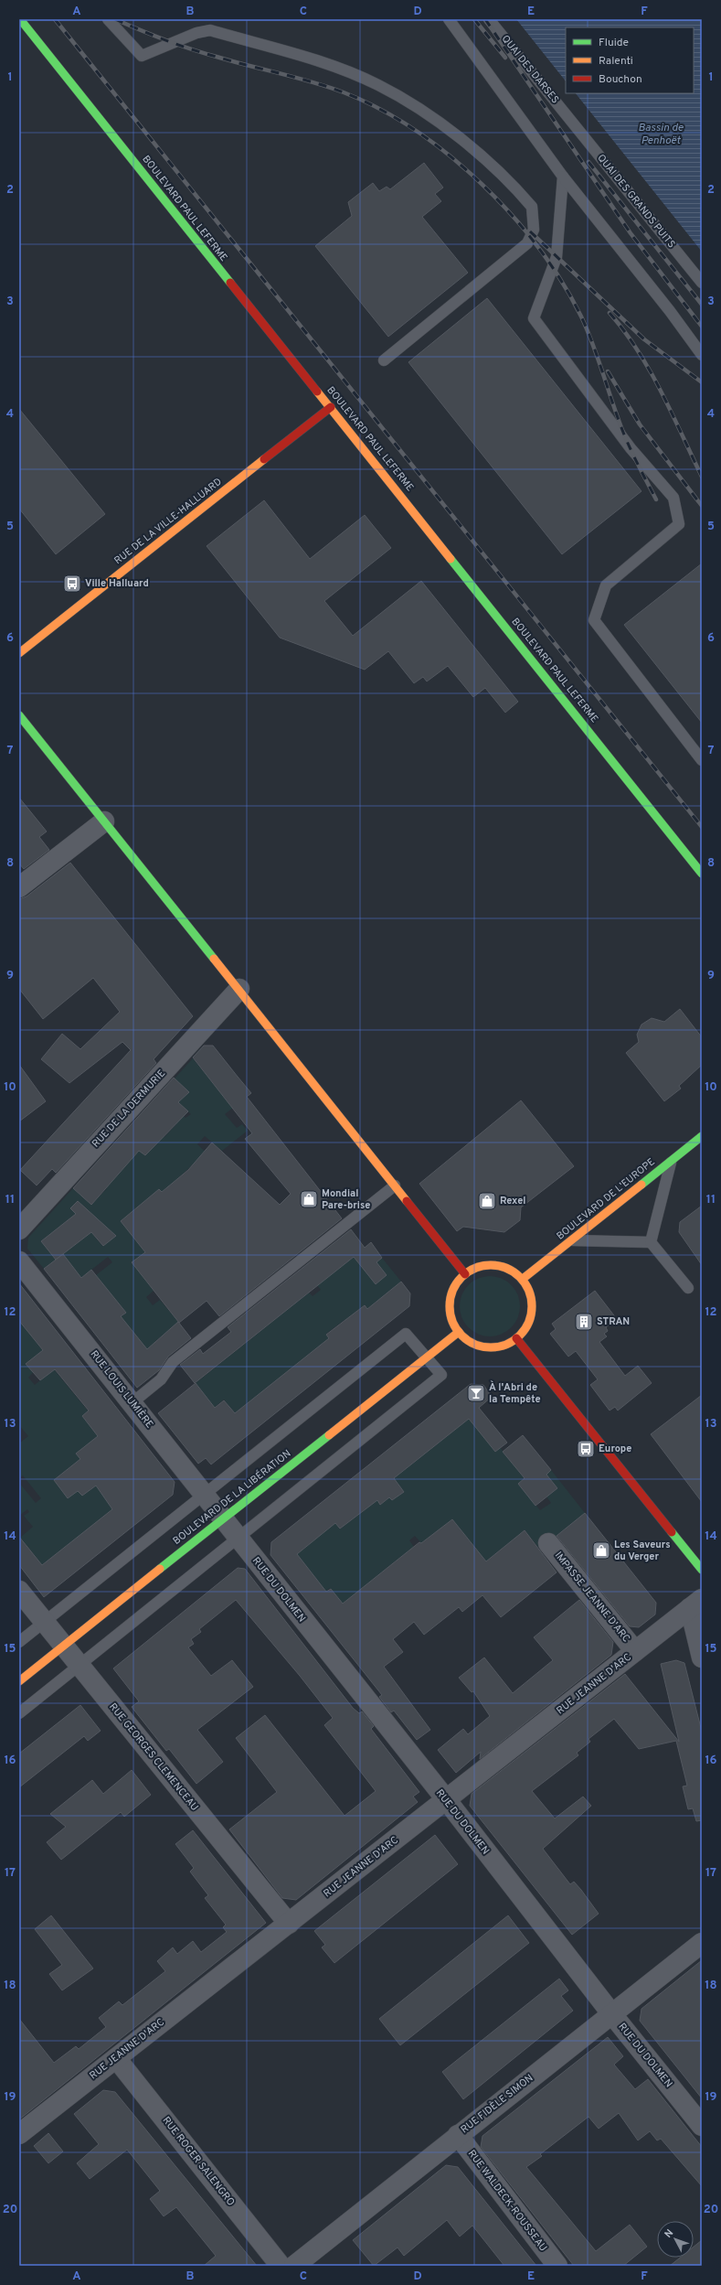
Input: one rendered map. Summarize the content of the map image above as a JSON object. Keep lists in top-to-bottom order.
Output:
{
  "streets": {
    "main road": [
      "BOULEVARD PAUL LEFERME",
      "RUE DE LA VILLE-HALLUARD",
      "BOULEVARD DE L'EUROPE",
      "BOULEVARD DE LA LIBÉRATION"
    ],
    "street": [
      "RUE DE LA DERMURIE",
      "RUE LOUIS LUMIÈRE",
      "RUE DU DOLMEN",
      "IMPASSE JEANNE D'ARC",
      "RUE JEANNE D'ARC",
      "RUE GEORGES CLEMENCEAU",
      "RUE FIDÈLE SIMON",
      "RUE ROGER SALENGRO",
      "RUE WALDECK-ROUSSEAU"
    ],
    "lane": ["QUAI DES DARSES", "QUAI DES GRANDS PUITS"]
  },
  "crossings": [
    ["QUAI DES DARSES", "QUAI DES GRANDS PUITS"],
    ["BOULEVARD PAUL LEFERME", "RUE DE LA VILLE-HALLUARD"],
    ["BOULEVARD DE L'EUROPE", "BOULEVARD DE LA LIBÉRATION"],
    ["RUE LOUIS LUMIÈRE", "BOULEVARD DE LA LIBÉRATION"],
    ["RUE LOUIS LUMIÈRE", "RUE DU DOLMEN"],
    ["BOULEVARD DE LA LIBÉRATION", "RUE DU DOLMEN"],
    ["BOULEVARD DE LA LIBÉRATION", "RUE GEORGES CLEMENCEAU"],
    ["RUE DU DOLMEN", "RUE JEANNE D'ARC"],
    ["RUE DU DOLMEN", "RUE FIDÈLE SIMON"],
    ["IMPASSE JEANNE D'ARC", "RUE JEANNE D'ARC"],
    ["RUE JEANNE D'ARC", "RUE GEORGES CLEMENCEAU"],
    ["RUE JEANNE D'ARC", "RUE ROGER SALENGRO"],
    ["RUE FIDÈLE SIMON", "RUE WALDECK-ROUSSEAU"]
  ],
  "water": ["Bassin de Penhoët"],
  "places": {
    "bus stop": ["Ville Halluard", "Europe"],
    "shop": ["Mondial Pare-brise", "Rexel", "Les Saveurs du Verger"],
    "building": ["STRAN"],
    "bar": ["À l'Abri de la Tempête"]
  },
  "legend": ["Fluide", "Ralenti", "Bouchon"],
  "north": "top left",
  "grid": {
    "columns": [
      "A",
      "B",
      "C",
      "D",
      "E",
      "F"
    ],
    "rows": [
      "1",
      "2",
      "3",
      "4",
      "5",
      "6",
      "7",
      "8",
      "9",
      "10",
      "11",
      "12",
      "13",
      "14",
      "15",
      "16",
      "17",
      "18",
      "19",
      "20"
    ]
  }
}
